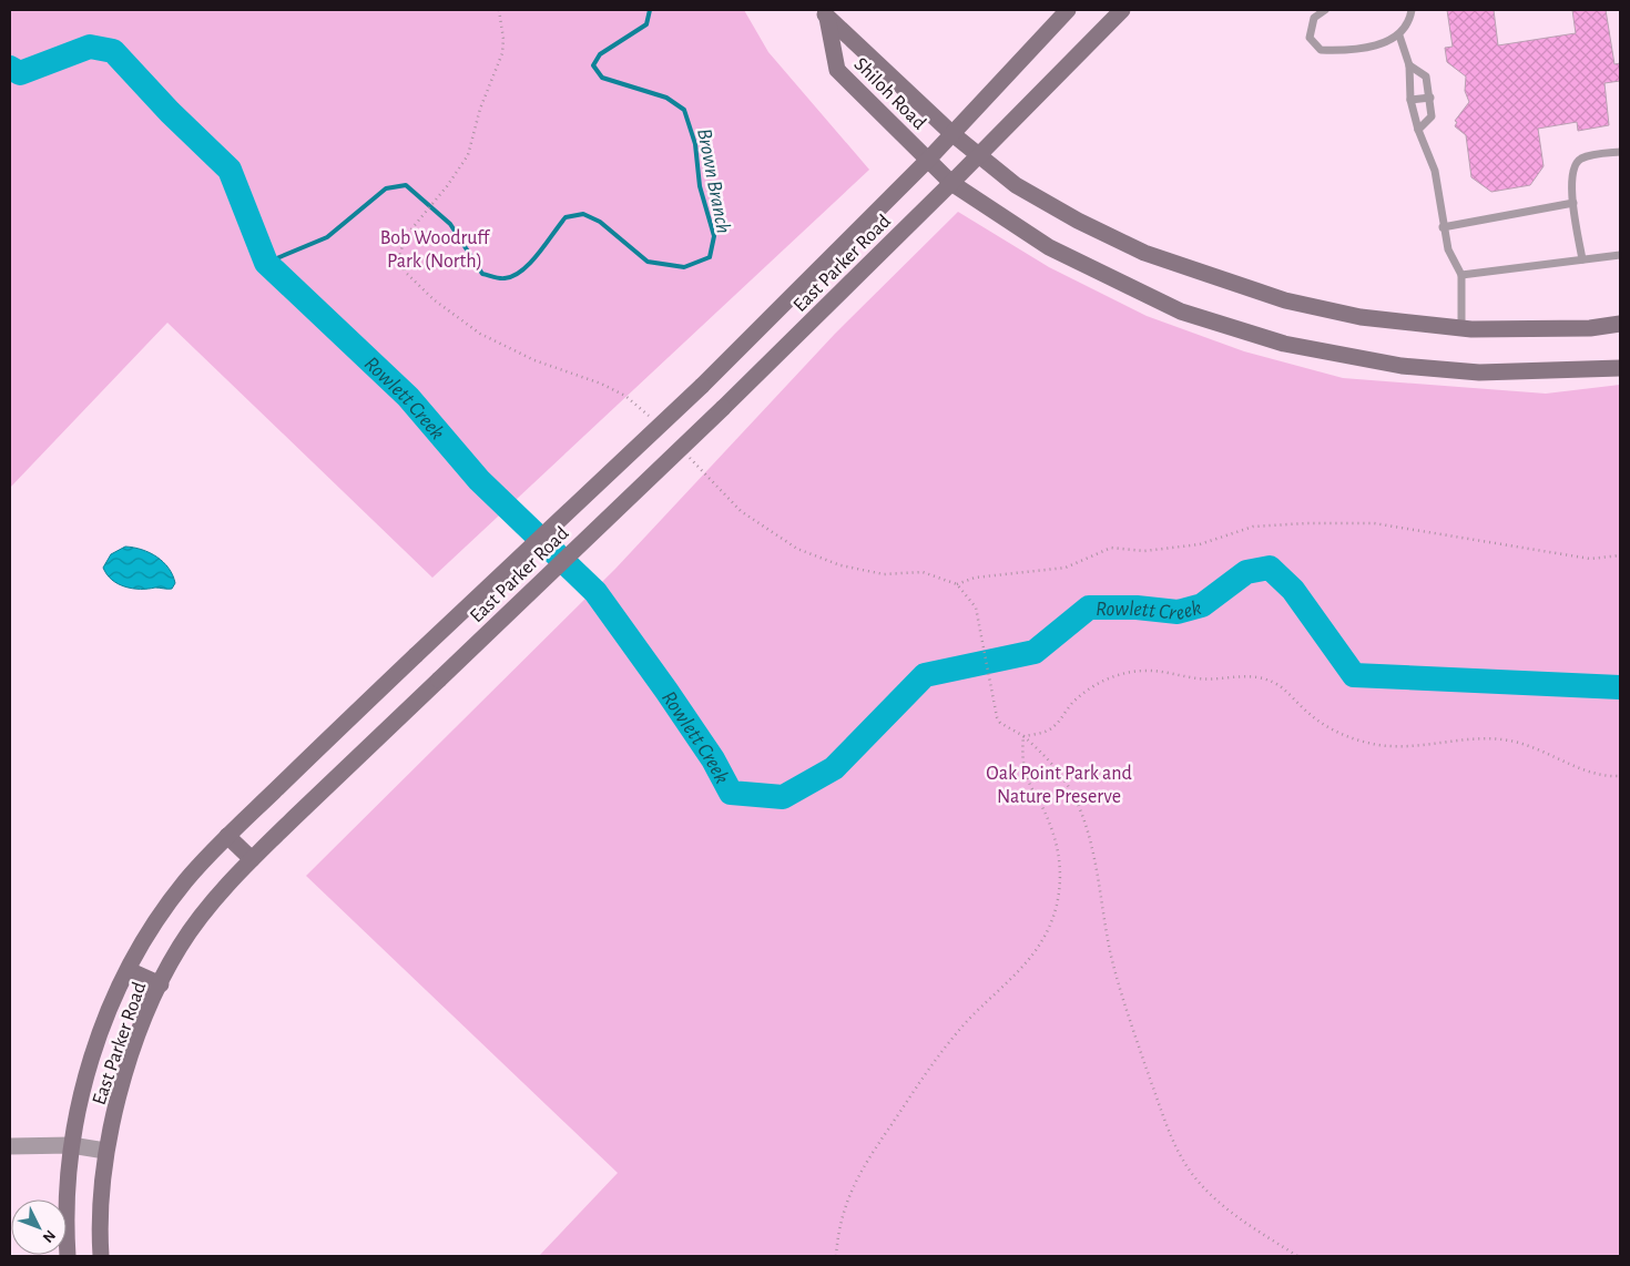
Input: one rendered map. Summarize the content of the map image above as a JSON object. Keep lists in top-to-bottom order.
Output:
{
  "streets": {
    "main road": ["Shiloh Road", "East Parker Road"]
  },
  "crossings": [
    ["Shiloh Road", "East Parker Road"]
  ],
  "water": ["Brown Branch", "Rowlett Creek"],
  "parks": ["Bob Woodruff Park (North)", "Oak Point Park and Nature Preserve"],
  "north": "bottom right"
}
